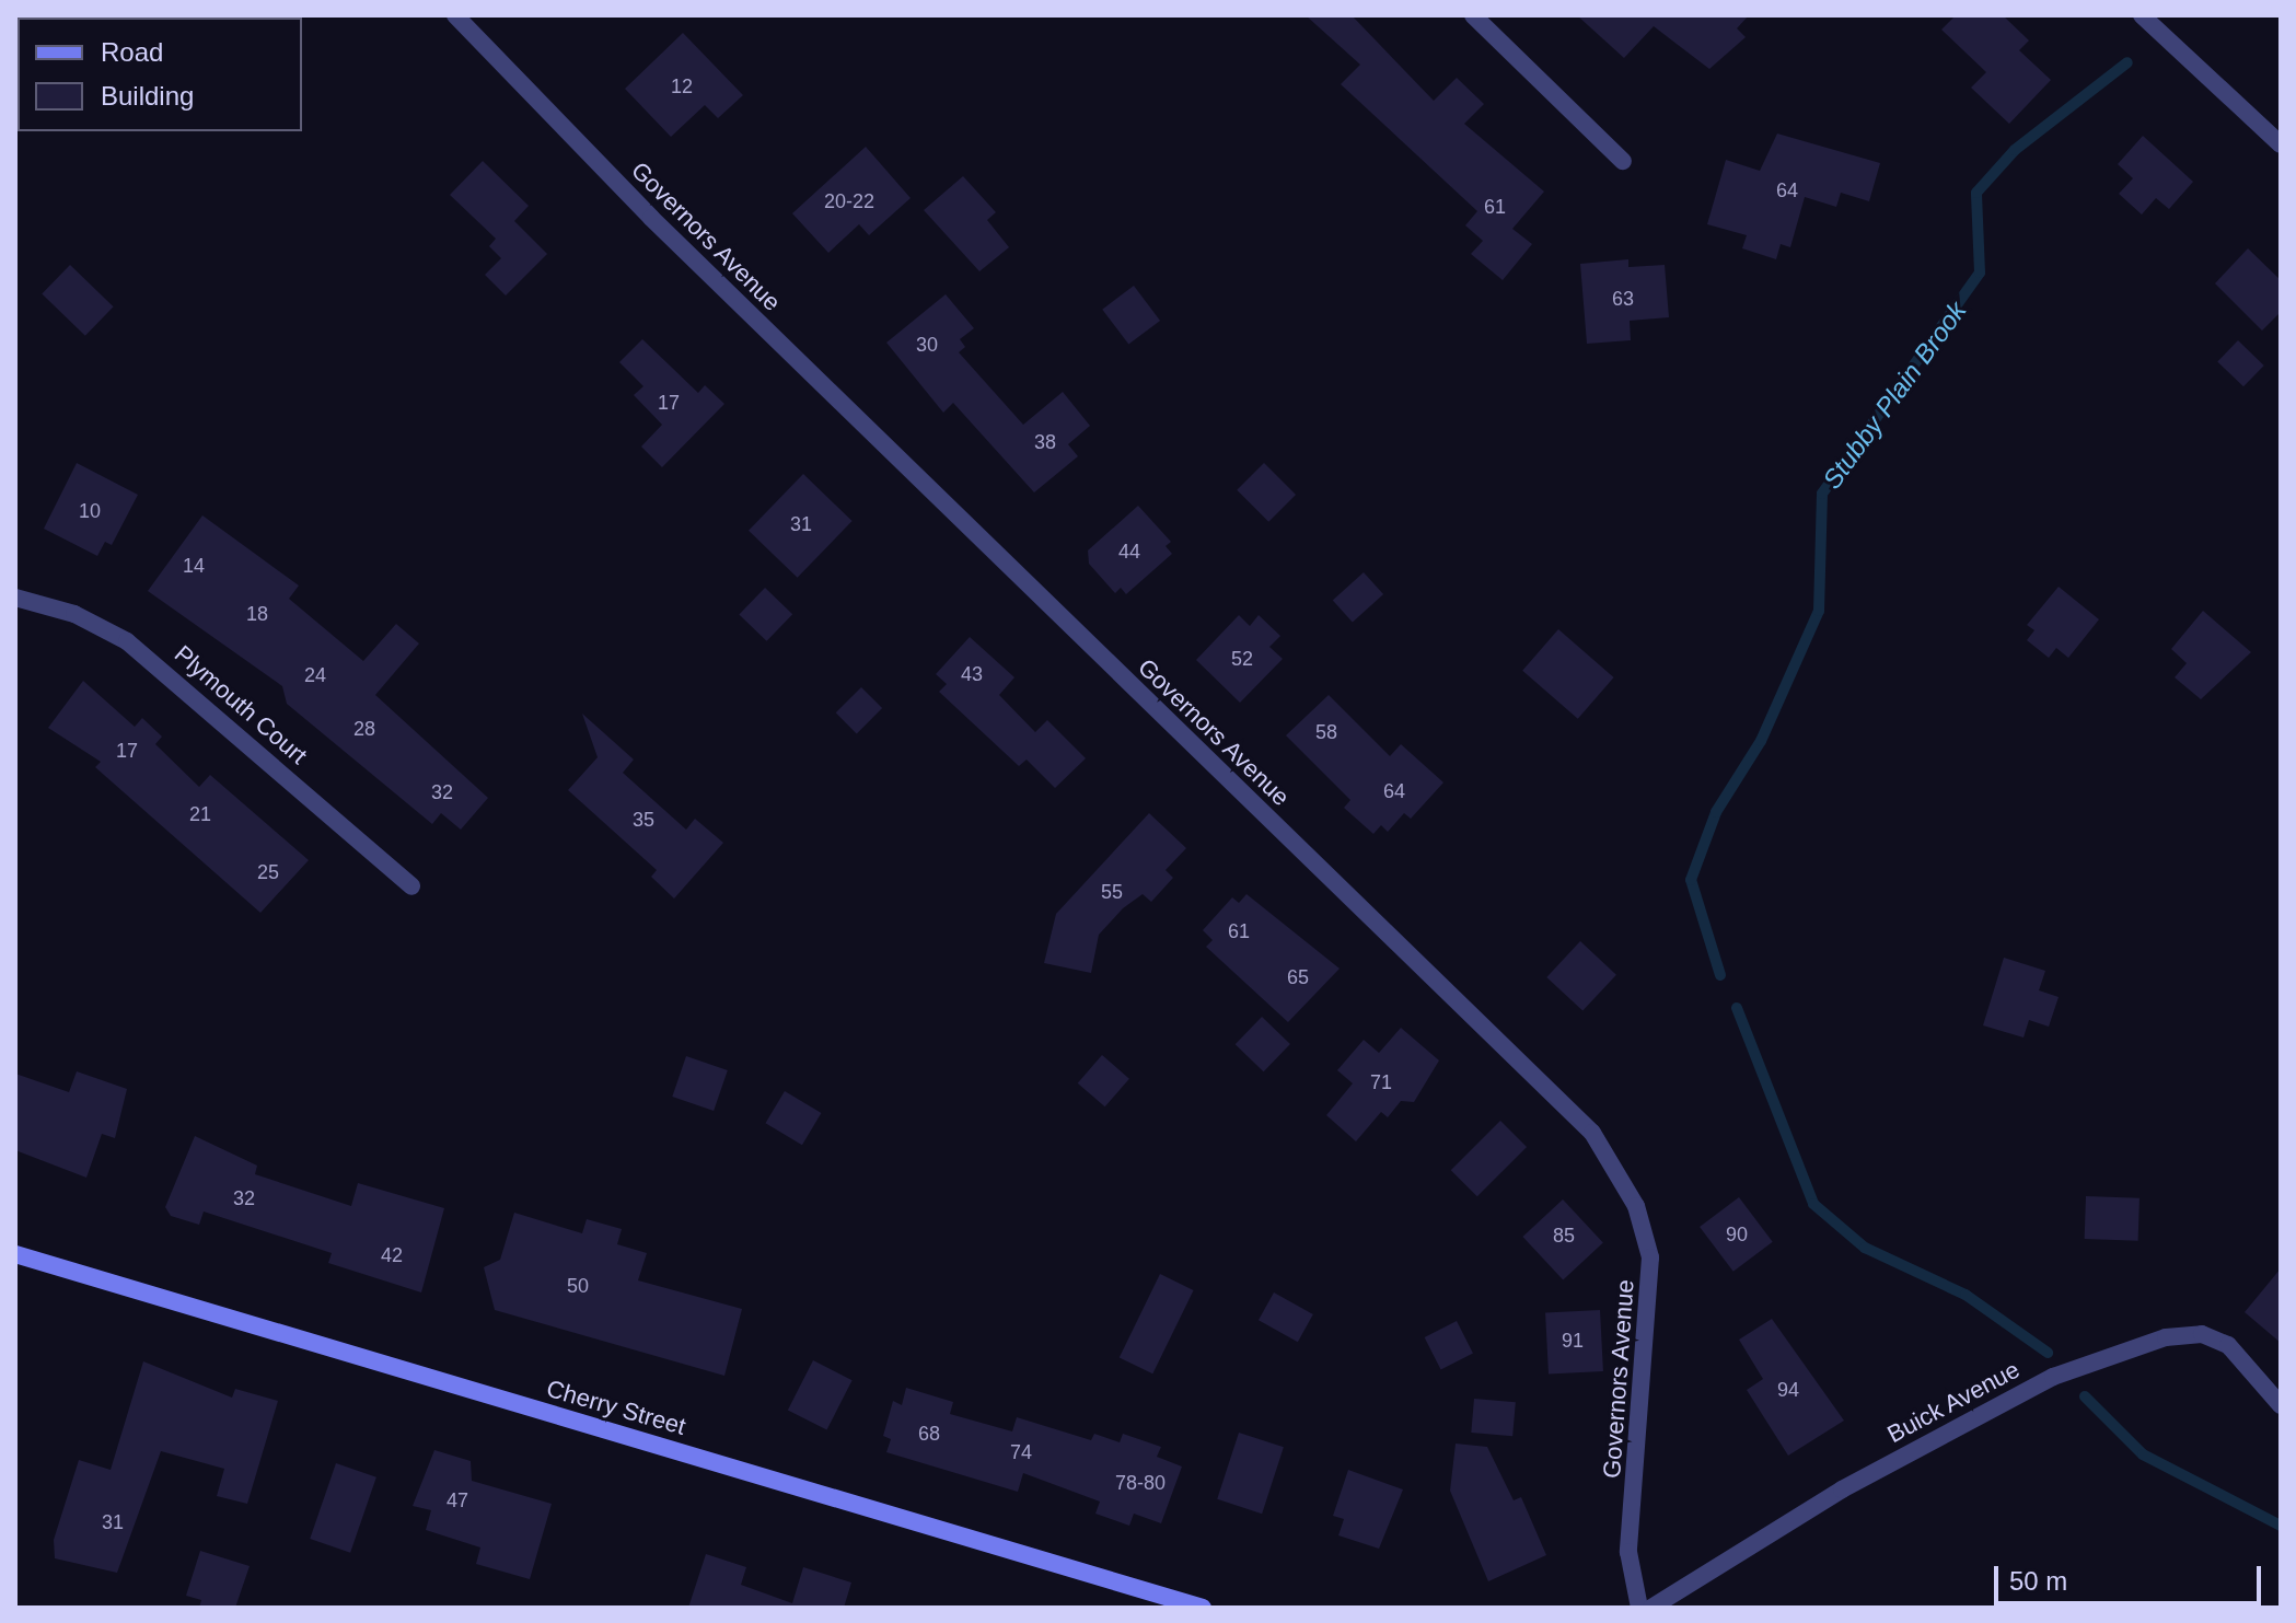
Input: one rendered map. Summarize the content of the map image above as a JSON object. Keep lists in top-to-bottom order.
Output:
{
  "streets": {
    "main road": ["Cherry Street"],
    "street": ["Governors Avenue", "Plymouth Court", "Buick Avenue"]
  },
  "water": ["Stubby Plain Brook"],
  "house_numbers": [
    "12",
    "64",
    "20-22",
    "61",
    "63",
    "30",
    "17",
    "38",
    "10",
    "31",
    "44",
    "14",
    "18",
    "52",
    "43",
    "24",
    "28",
    "58",
    "17",
    "64",
    "32",
    "21",
    "35",
    "25",
    "55",
    "61",
    "65",
    "71",
    "32",
    "90",
    "85",
    "42",
    "50",
    "91",
    "94",
    "68",
    "74",
    "78-80",
    "47",
    "31"
  ],
  "legend": ["Road", "Building"],
  "scale_bar": "50 m"
}
